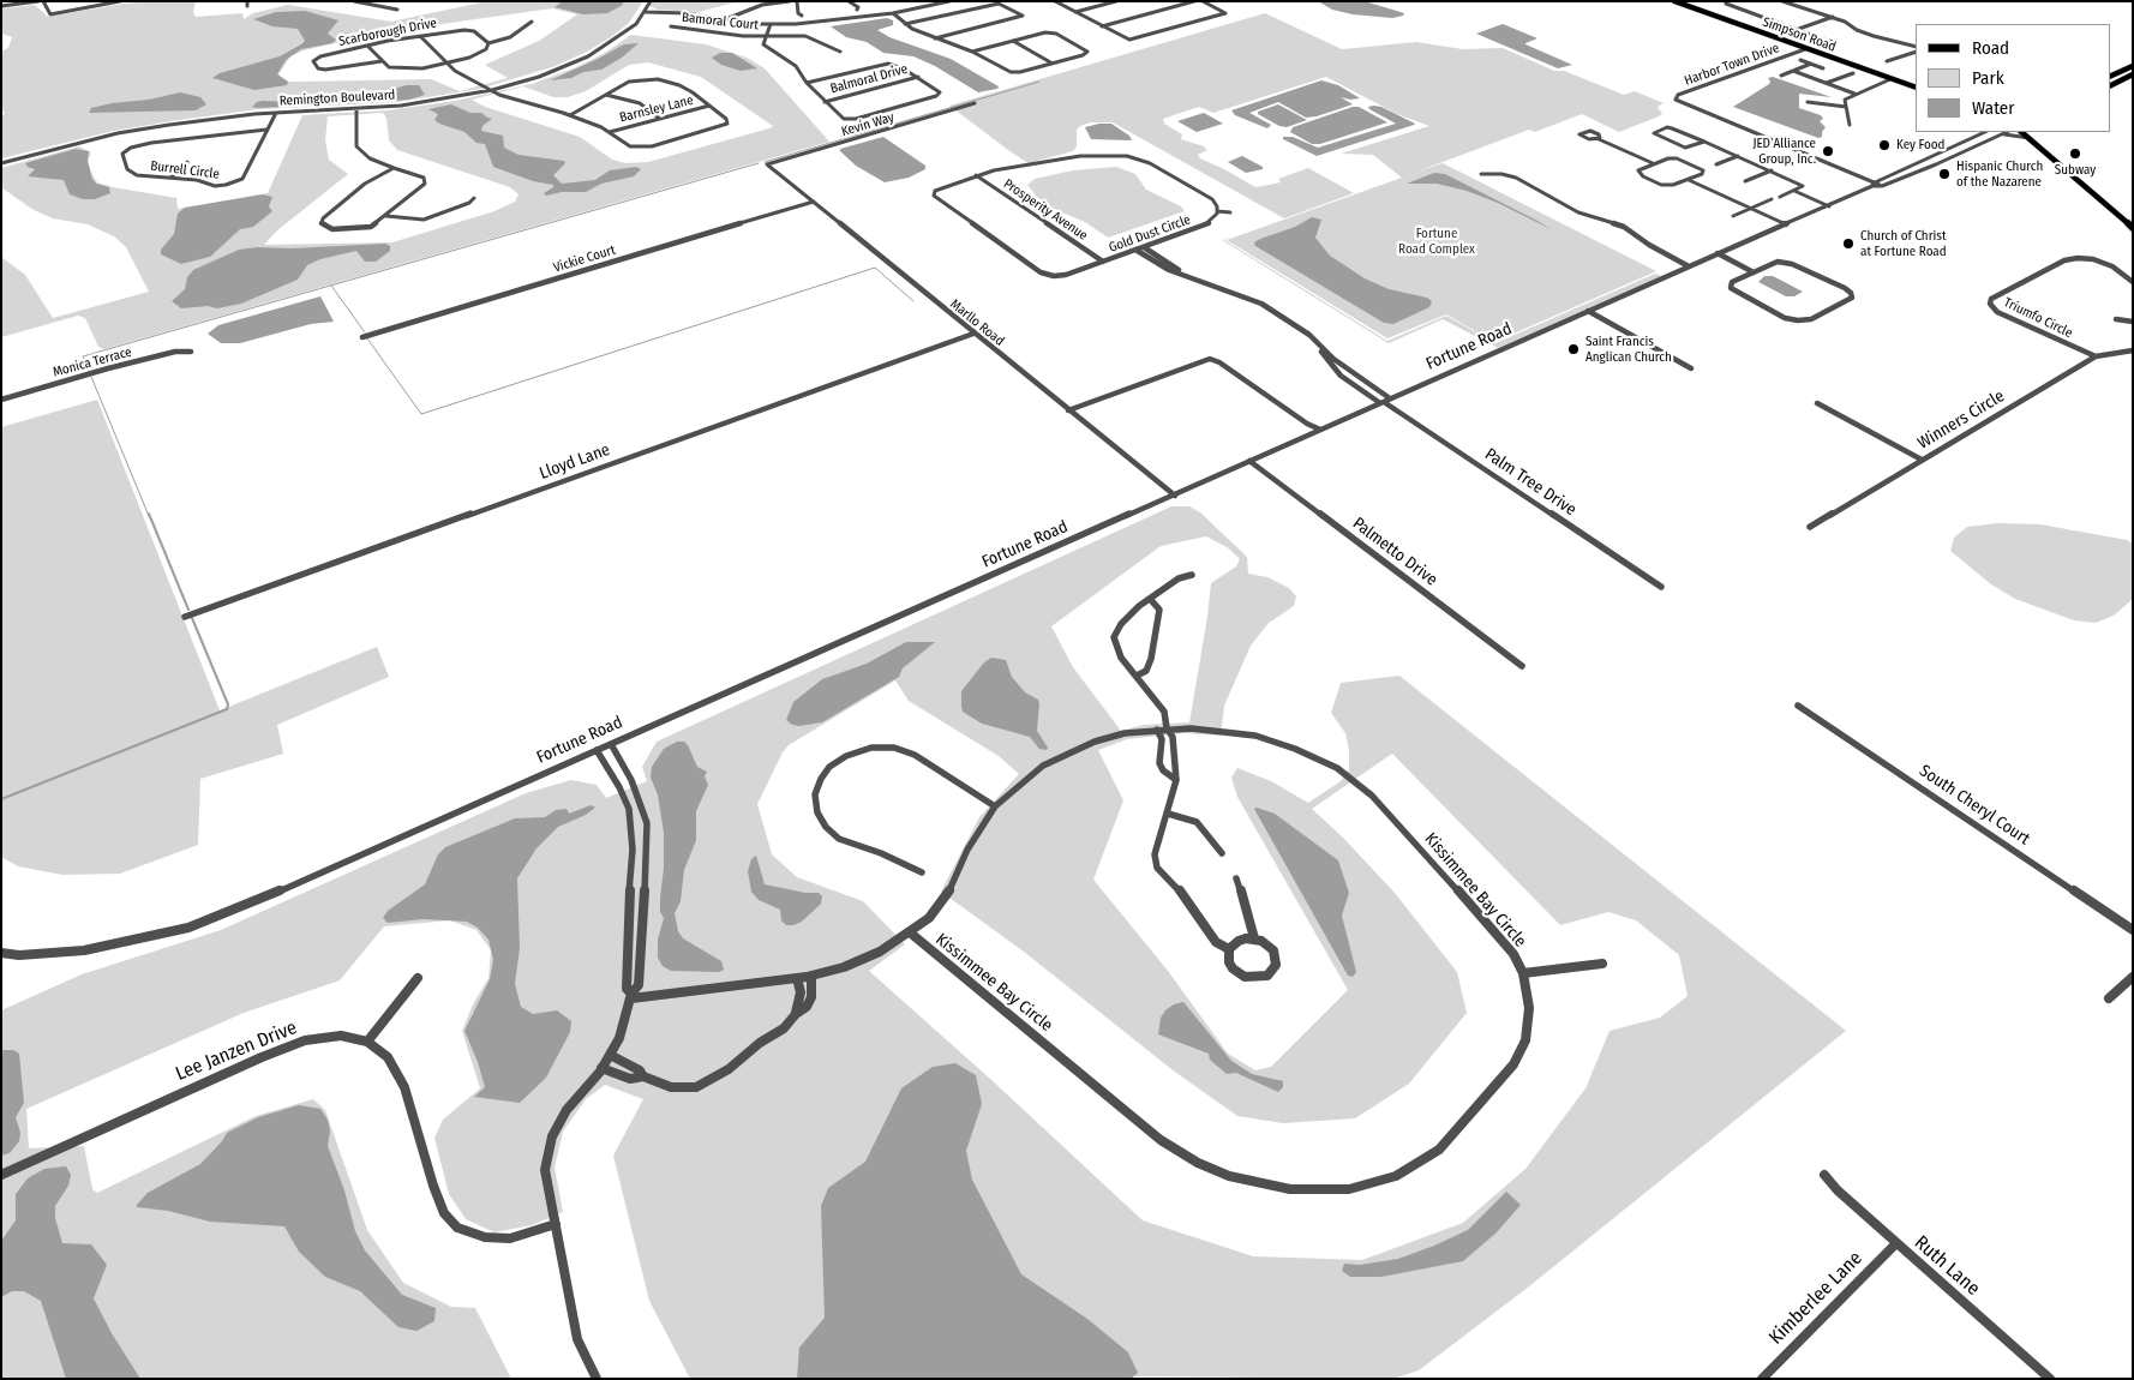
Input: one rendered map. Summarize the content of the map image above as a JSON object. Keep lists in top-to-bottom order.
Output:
{
  "streets": {
    "main road": ["Simpson Road"],
    "street": [
      "Bamoral Court",
      "Scarborough Drive",
      "Harbor Town Drive",
      "Balmoral Drive",
      "Remington Boulevard",
      "Barnsley Lane",
      "Kevin Way",
      "Burrell Circle",
      "Prosperity Avenue",
      "Gold Dust Circle",
      "Vickie Court",
      "Triumfo Circle",
      "Marllo Road",
      "Fortune Road",
      "Monica Terrace",
      "Winners Circle",
      "Lloyd Lane",
      "Palm Tree Drive",
      "Palmetto Drive",
      "South Cheryl Court",
      "Kissimmee Bay Circle",
      "Lee Janzen Drive",
      "Ruth Lane",
      "Kimberlee Lane"
    ]
  },
  "crossings": [
    ["Simpson Road", "Harbor Town Drive"],
    ["Harbor Town Drive", "Fortune Road"],
    ["Remington Boulevard", "Burrell Circle"],
    ["Kevin Way", "Marllo Road"],
    ["Prosperity Avenue", "Gold Dust Circle"],
    ["Vickie Court", "Marllo Road"],
    ["Triumfo Circle", "Winners Circle"],
    ["Marllo Road", "Fortune Road"],
    ["Marllo Road", "Lloyd Lane"],
    ["Fortune Road", "Palm Tree Drive"],
    ["Fortune Road", "Palmetto Drive"],
    ["Ruth Lane", "Kimberlee Lane"]
  ],
  "parks": ["Fortune Road Complex"],
  "places": [
    "Key Food",
    "JED Alliance Group, Inc.",
    "Subway",
    "Hispanic Church of the Nazarene",
    "Church of Christ at Fortune Road",
    "Saint Francis Anglican Church"
  ],
  "legend": ["Road", "Park", "Water"]
}
